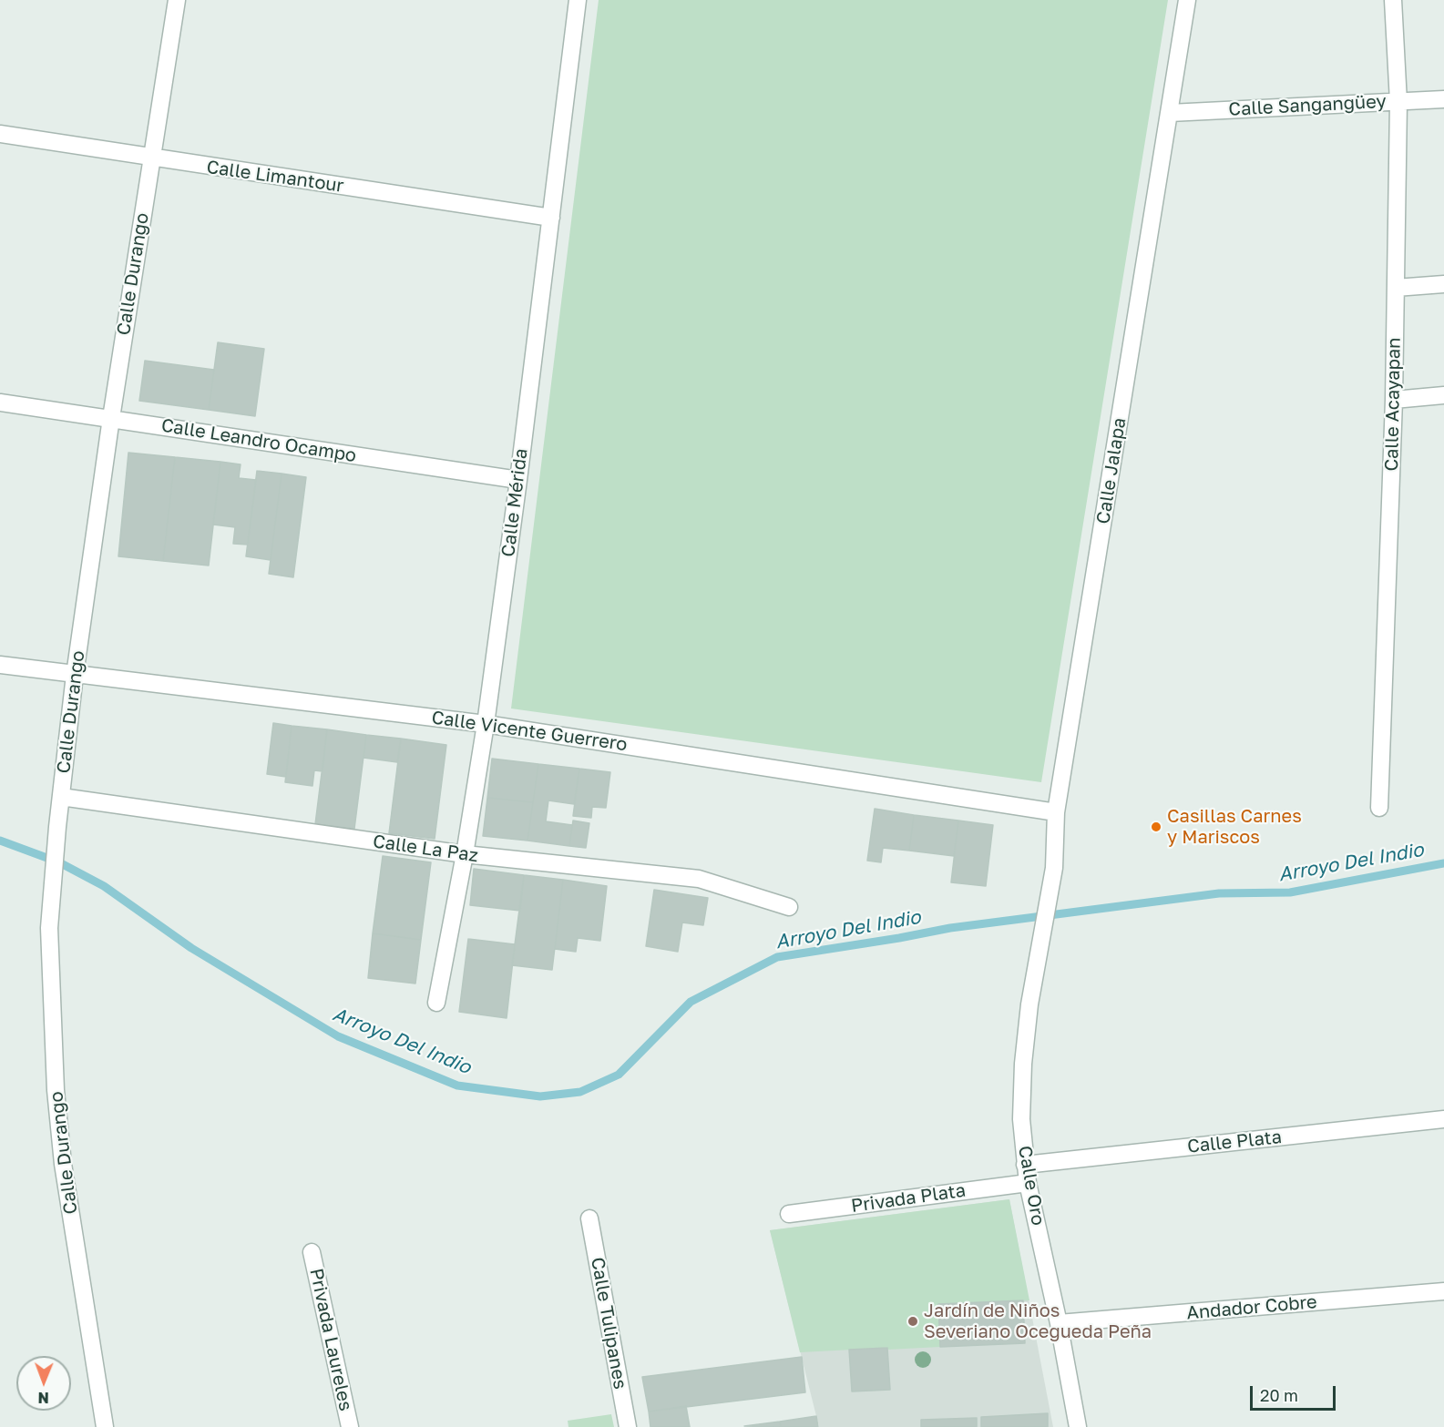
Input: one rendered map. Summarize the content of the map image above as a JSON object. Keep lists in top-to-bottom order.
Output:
{
  "streets": {
    "street": [
      "Calle Sangangüey",
      "Calle Limantour",
      "Calle Durango",
      "Calle Acayapan",
      "Calle Leandro Ocampo",
      "Calle Jalapa",
      "Calle Mérida",
      "Calle Vicente Guerrero",
      "Calle La Paz",
      "Calle Plata",
      "Calle Oro",
      "Privada Plata",
      "Andador Cobre",
      "Calle Tulipanes",
      "Privada Laureles"
    ]
  },
  "crossings": [
    ["Calle Sangangüey", "Calle Acayapan"],
    ["Calle Sangangüey", "Calle Jalapa"],
    ["Calle Limantour", "Calle Durango"],
    ["Calle Limantour", "Calle Mérida"],
    ["Calle Durango", "Calle Leandro Ocampo"],
    ["Calle Durango", "Calle Vicente Guerrero"],
    ["Calle Durango", "Calle La Paz"],
    ["Calle Leandro Ocampo", "Calle Mérida"],
    ["Calle Jalapa", "Calle Vicente Guerrero"],
    ["Calle Jalapa", "Calle Oro"],
    ["Calle Mérida", "Calle Vicente Guerrero"],
    ["Calle Mérida", "Calle La Paz"],
    ["Calle Plata", "Calle Oro"],
    ["Calle Oro", "Privada Plata"],
    ["Calle Oro", "Andador Cobre"]
  ],
  "water": ["Arroyo Del Indio"],
  "places": ["Casillas Carnes y Mariscos", "Jardín de Niños Severiano Ocegueda Peña"],
  "scale_bar": "20 m",
  "north": "bottom"
}
